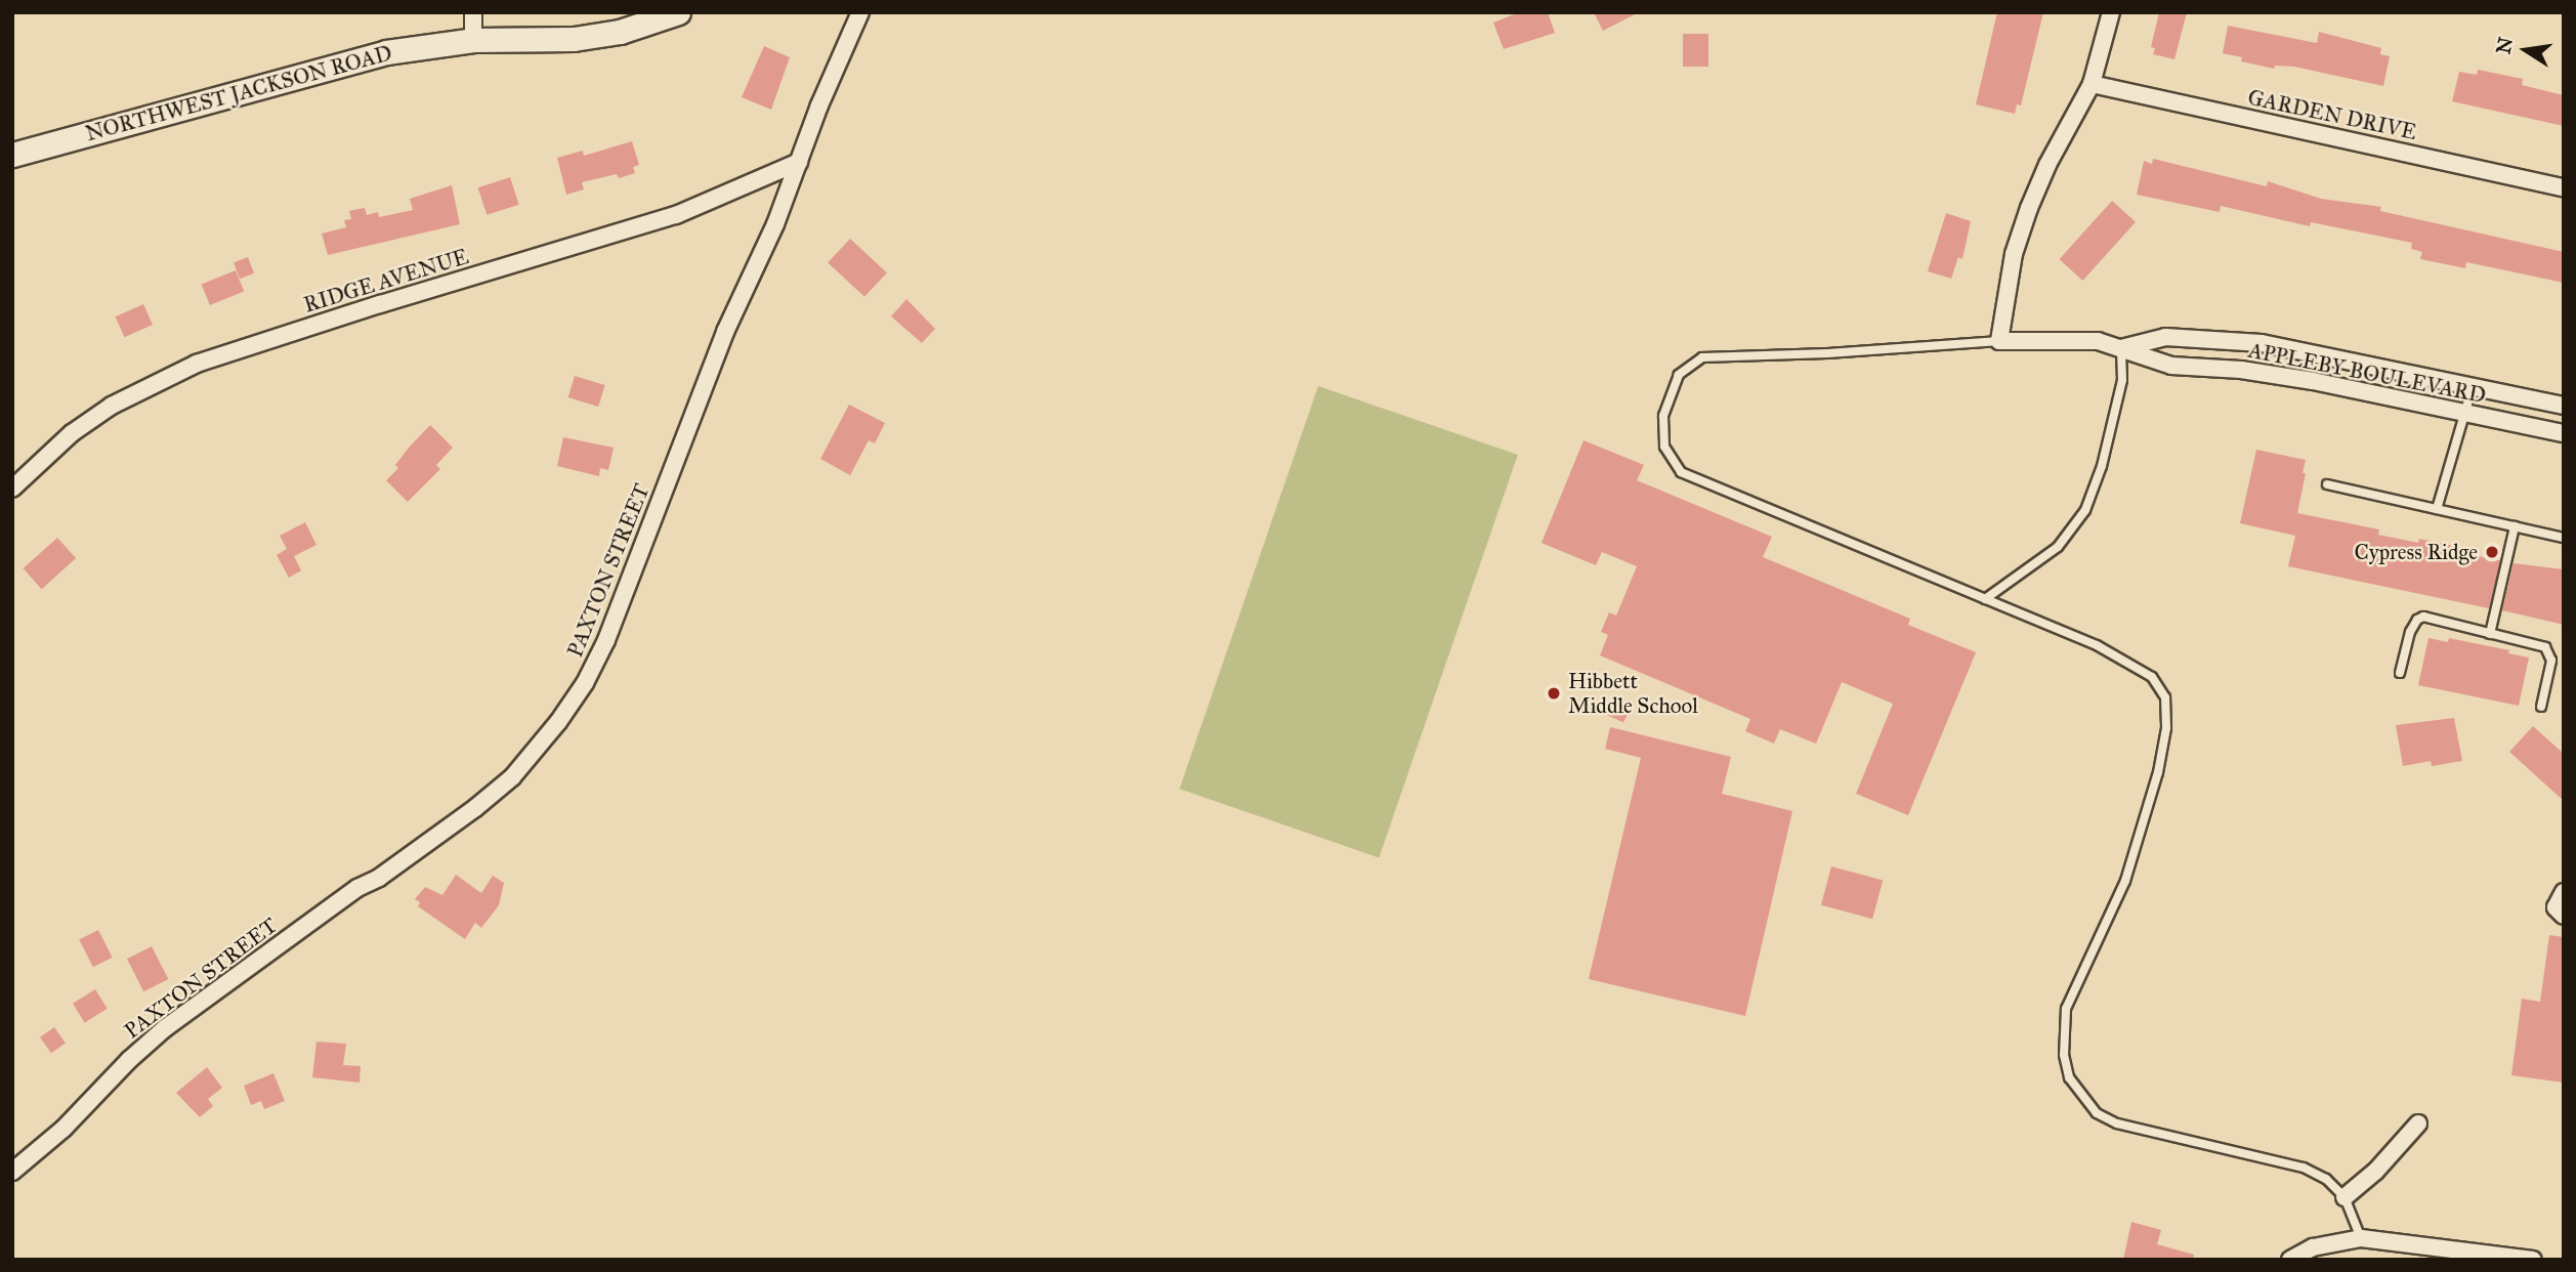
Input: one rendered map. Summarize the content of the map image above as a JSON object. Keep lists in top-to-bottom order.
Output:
{
  "streets": {
    "main road": ["NORTHWEST JACKSON ROAD"],
    "street": [
      "GARDEN DRIVE",
      "RIDGE AVENUE",
      "APPLEBY BOULEVARD",
      "PAXTON STREET"
    ]
  },
  "crossings": [
    ["RIDGE AVENUE", "PAXTON STREET"]
  ],
  "places": ["Cypress Ridge", "Hibbett Middle School"],
  "north": "left"
}
